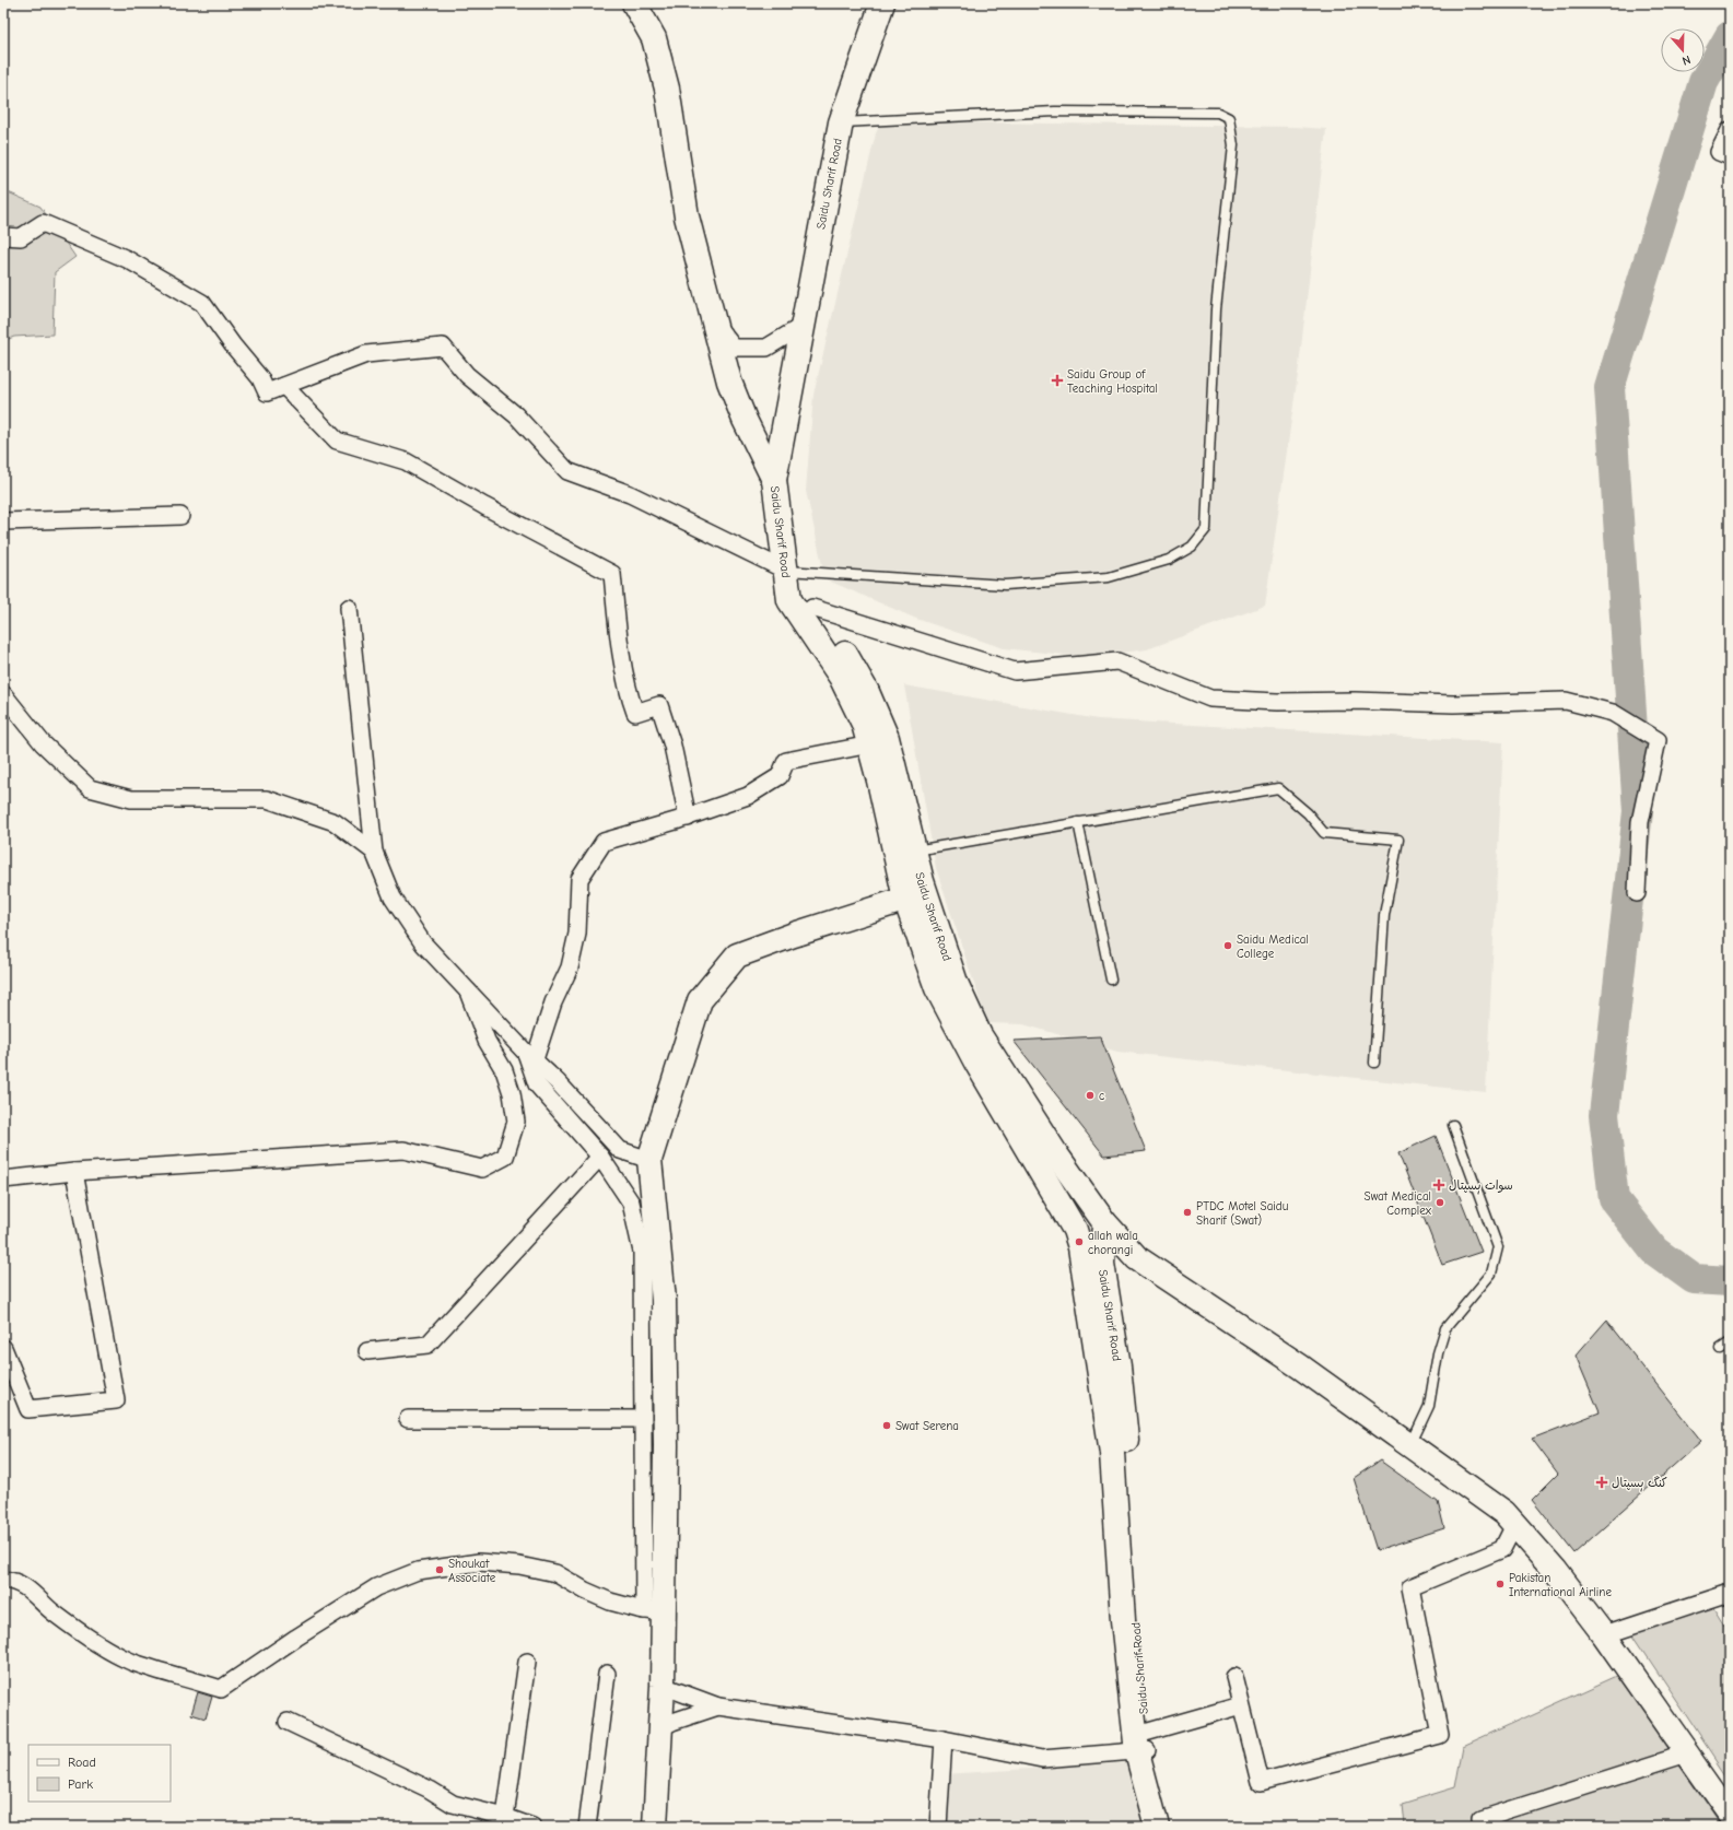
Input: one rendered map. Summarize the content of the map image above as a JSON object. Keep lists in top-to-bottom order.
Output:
{
  "streets": {
    "main road": ["Saidu Sharif Road"]
  },
  "places": {
    "health": ["Saidu Group of Teaching Hospital", "سوات ہسپتال", "کنگ ہسپتال"],
    "other": [
      "Saidu Medical College",
      "c",
      "Swat Medical Complex",
      "PTDC Motel Saidu Sharif (Swat)",
      "allah wala chorangi",
      "Swat Serena",
      "Shoukat Associate",
      "Pakistan International Airline"
    ]
  },
  "legend": ["Road", "Park"],
  "north": "bottom"
}
